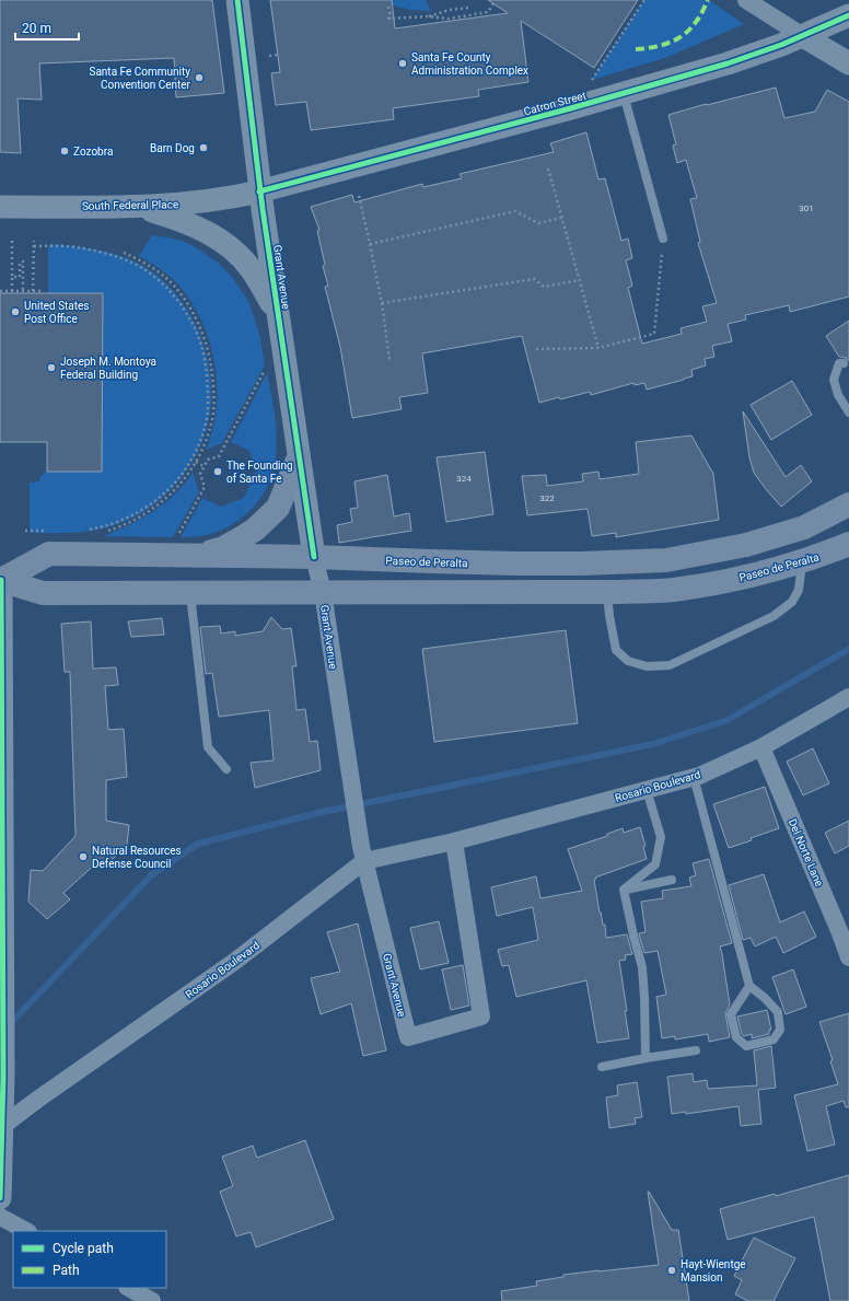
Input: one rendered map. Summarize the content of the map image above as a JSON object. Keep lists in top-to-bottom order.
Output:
{
  "streets": {
    "main road": ["Paseo de Peralta"],
    "street": [
      "Catron Street",
      "South Federal Place",
      "Grant Avenue",
      "Rosario Boulevard",
      "Del Norte Lane"
    ]
  },
  "crossings": [
    ["Catron Street", "South Federal Place"],
    ["Catron Street", "Grant Avenue"],
    ["South Federal Place", "Grant Avenue"],
    ["Grant Avenue", "Paseo de Peralta"],
    ["Grant Avenue", "Rosario Boulevard"],
    ["Rosario Boulevard", "Del Norte Lane"]
  ],
  "places": [
    "Santa Fe County Administration Complex",
    "Santa Fe Community Convention Center",
    "Barn Dog",
    "Zozobra",
    "United States Post Office",
    "Joseph M. Montoya Federal Building",
    "The Founding of Santa Fe",
    "Natural Resources Defense Council",
    "Hayt-Wientge Mansion"
  ],
  "house_numbers": ["301", "324", "322"],
  "legend": ["Cycle path", "Path"],
  "scale_bar": "20 m"
}
